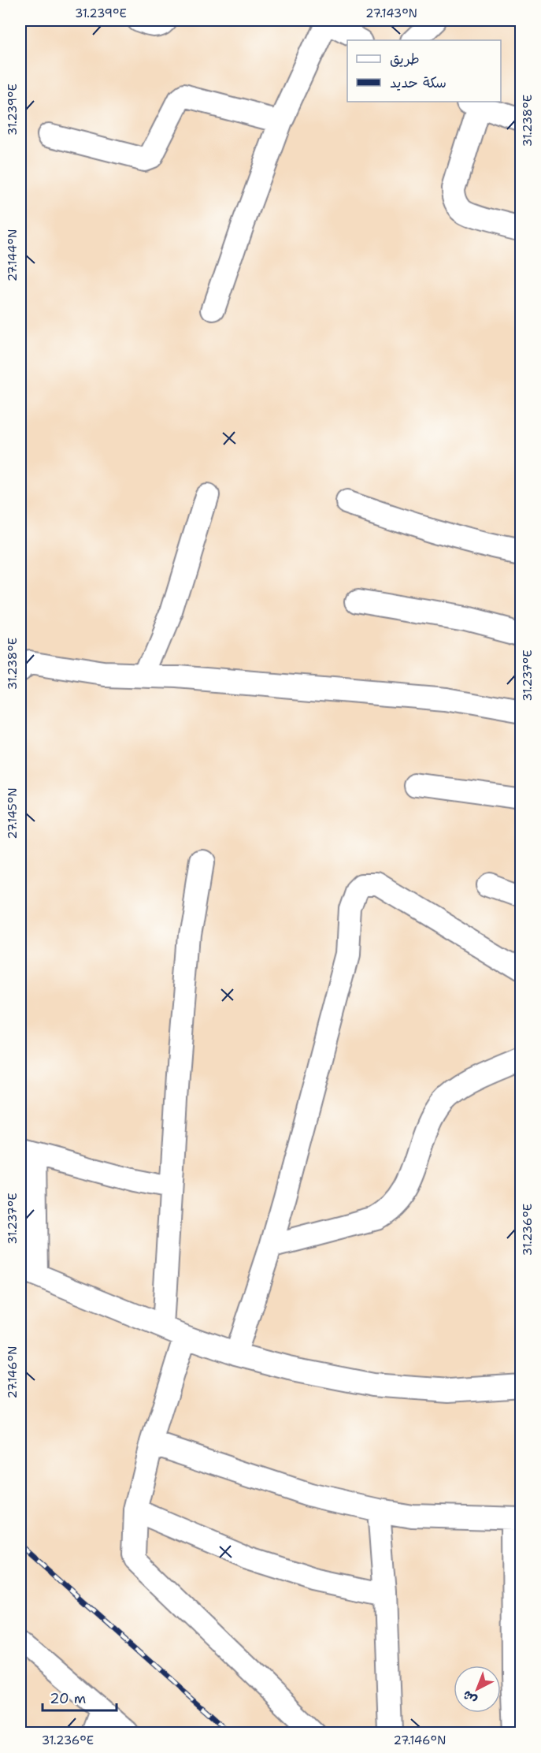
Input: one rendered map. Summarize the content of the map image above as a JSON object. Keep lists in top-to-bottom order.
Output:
{
  "legend": ["طريق", "سكة حديد"],
  "scale_bar": "20 m",
  "north": "bottom left",
  "coordinates": [
    "31.239°E",
    "27.143°N",
    "31.238°E",
    "27.144°N",
    "31.237°E",
    "27.145°N",
    "31.236°E",
    "27.146°N"
  ]
}
